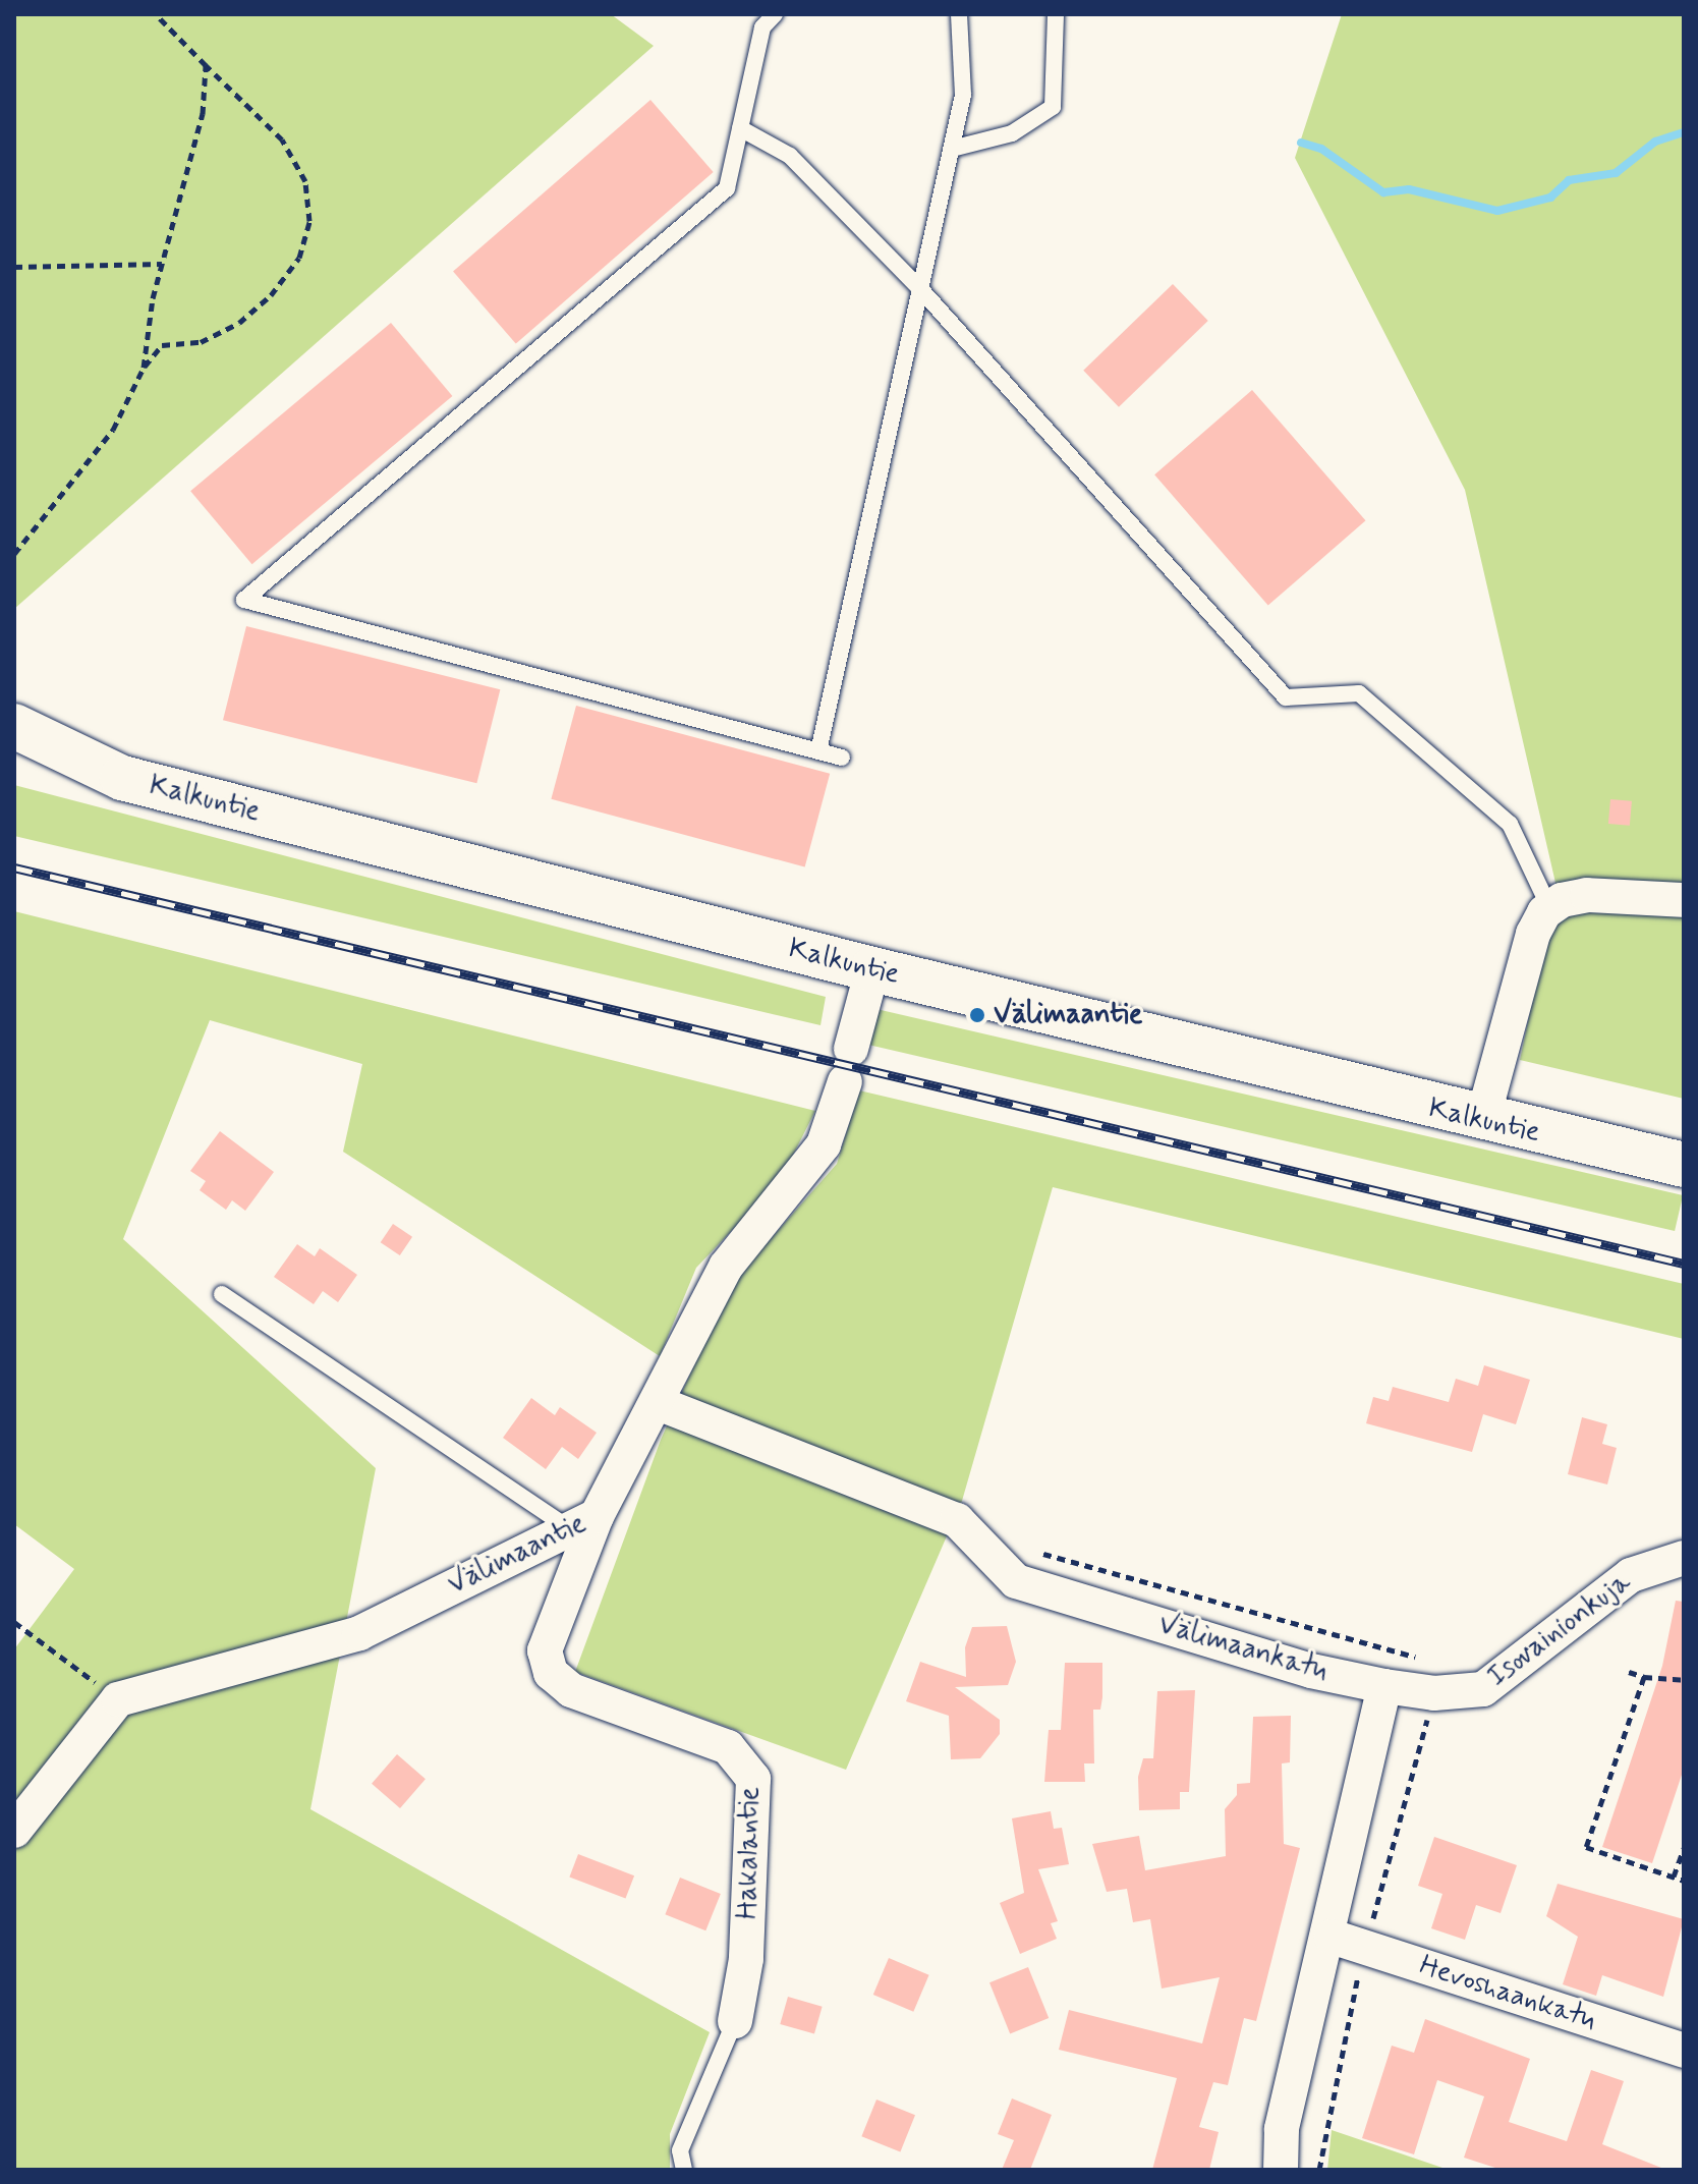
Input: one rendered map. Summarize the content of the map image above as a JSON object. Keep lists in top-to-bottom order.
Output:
{
  "streets": {
    "street": [
      "Kalkuntie",
      "Välimaantie",
      "Isovainionkuja",
      "Välimaankatu",
      "Hakalantie",
      "Hevoshaankatu"
    ]
  },
  "crossings": [
    ["Kalkuntie", "Välimaantie"],
    ["Välimaantie", "Välimaankatu"],
    ["Välimaantie", "Hakalantie"],
    ["Isovainionkuja", "Välimaankatu"]
  ],
  "places": ["Välimaantie"]
}
